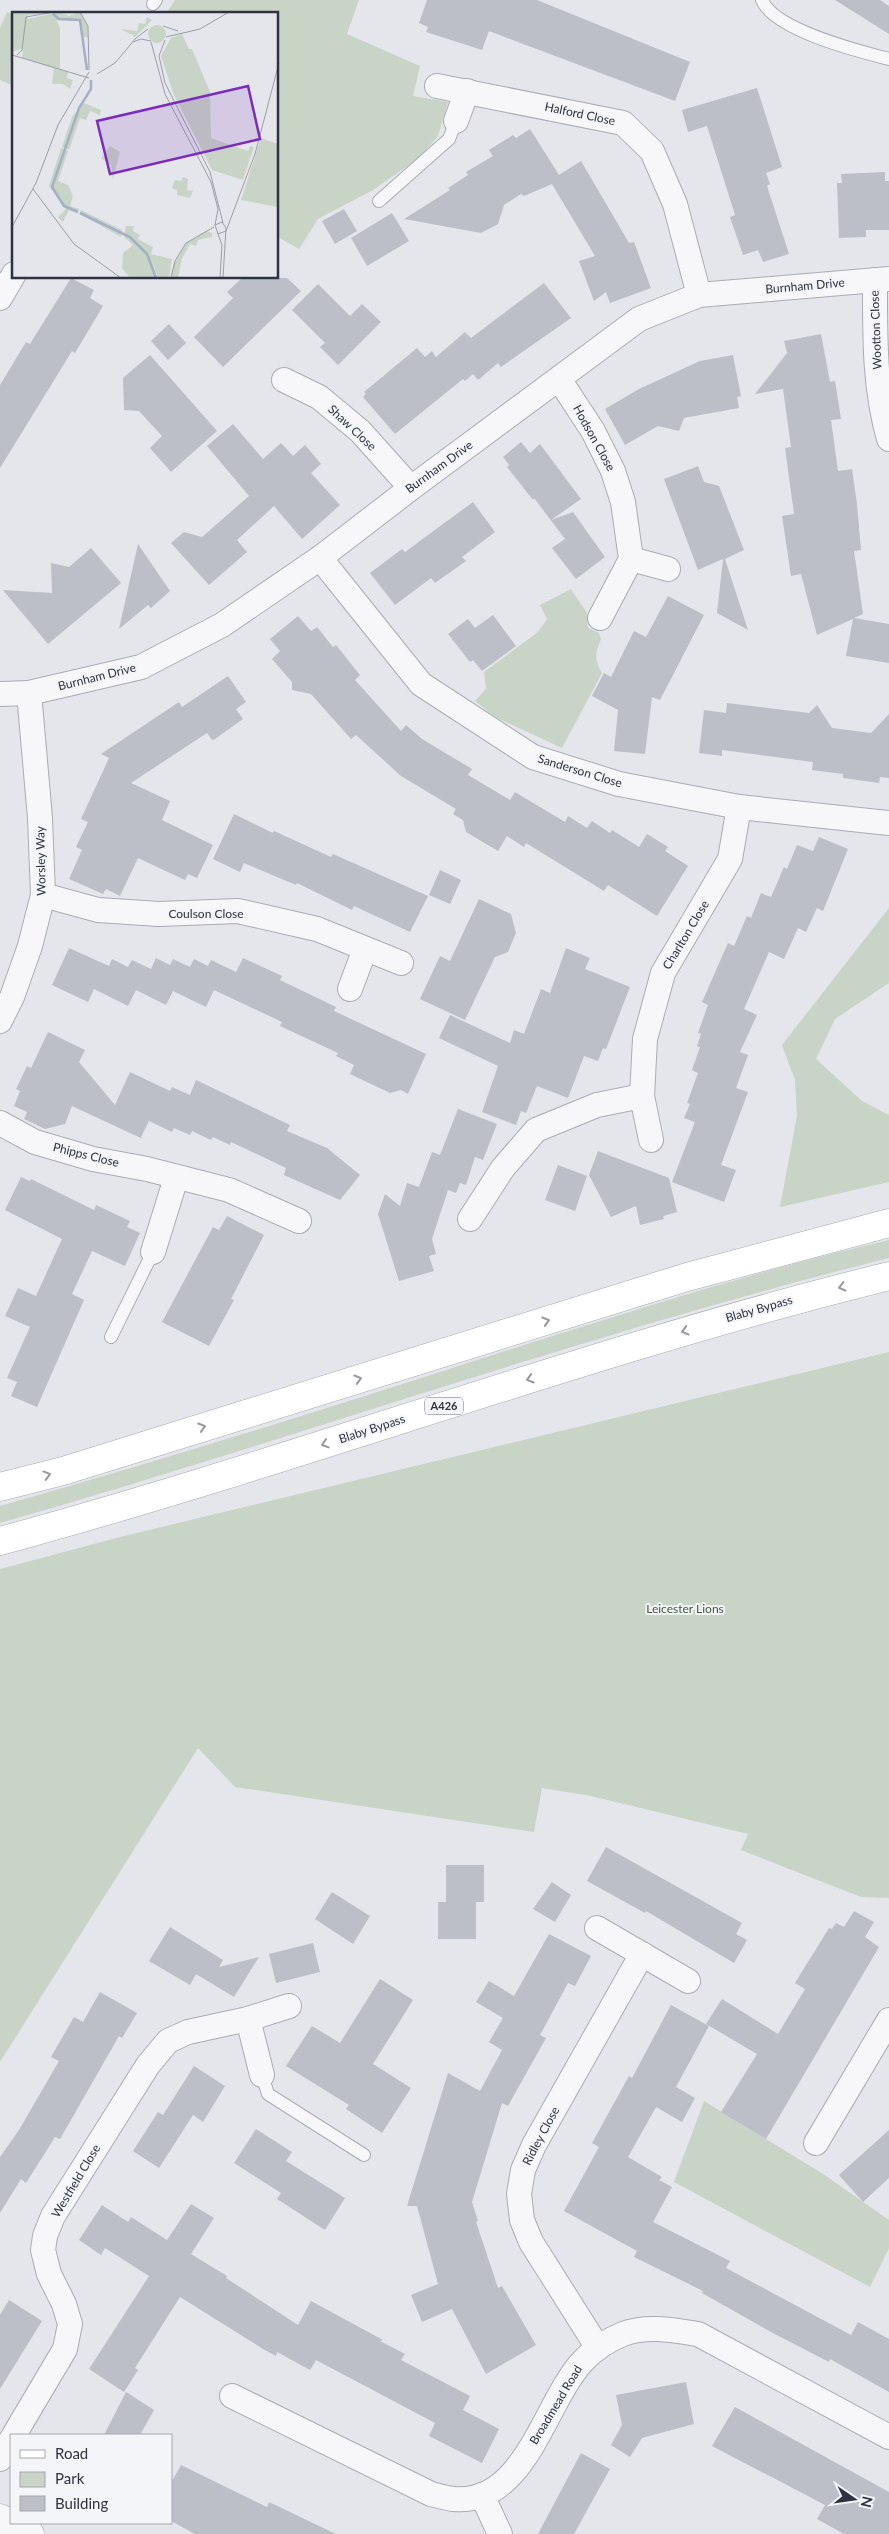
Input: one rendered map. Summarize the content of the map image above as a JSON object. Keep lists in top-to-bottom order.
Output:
{
  "streets": {
    "main road": ["Blaby Bypass", "A426"],
    "street": [
      "Halford Close",
      "Burnham Drive",
      "Wootton Close",
      "Shaw Close",
      "Hodson Close",
      "Sanderson Close",
      "Worsley Way",
      "Coulson Close",
      "Charlton Close",
      "Phipps Close",
      "Ridley Close",
      "Westfield Close",
      "Broadmead Road"
    ]
  },
  "crossings": [
    ["Halford Close", "Burnham Drive"],
    ["Burnham Drive", "Wootton Close"],
    ["Burnham Drive", "Shaw Close"],
    ["Burnham Drive", "Hodson Close"],
    ["Burnham Drive", "Sanderson Close"],
    ["Burnham Drive", "Worsley Way"],
    ["Sanderson Close", "Charlton Close"],
    ["Worsley Way", "Coulson Close"],
    ["Ridley Close", "Broadmead Road"]
  ],
  "parks": ["Leicester Lions"],
  "legend": ["Road", "Park", "Building"],
  "north": "right"
}
